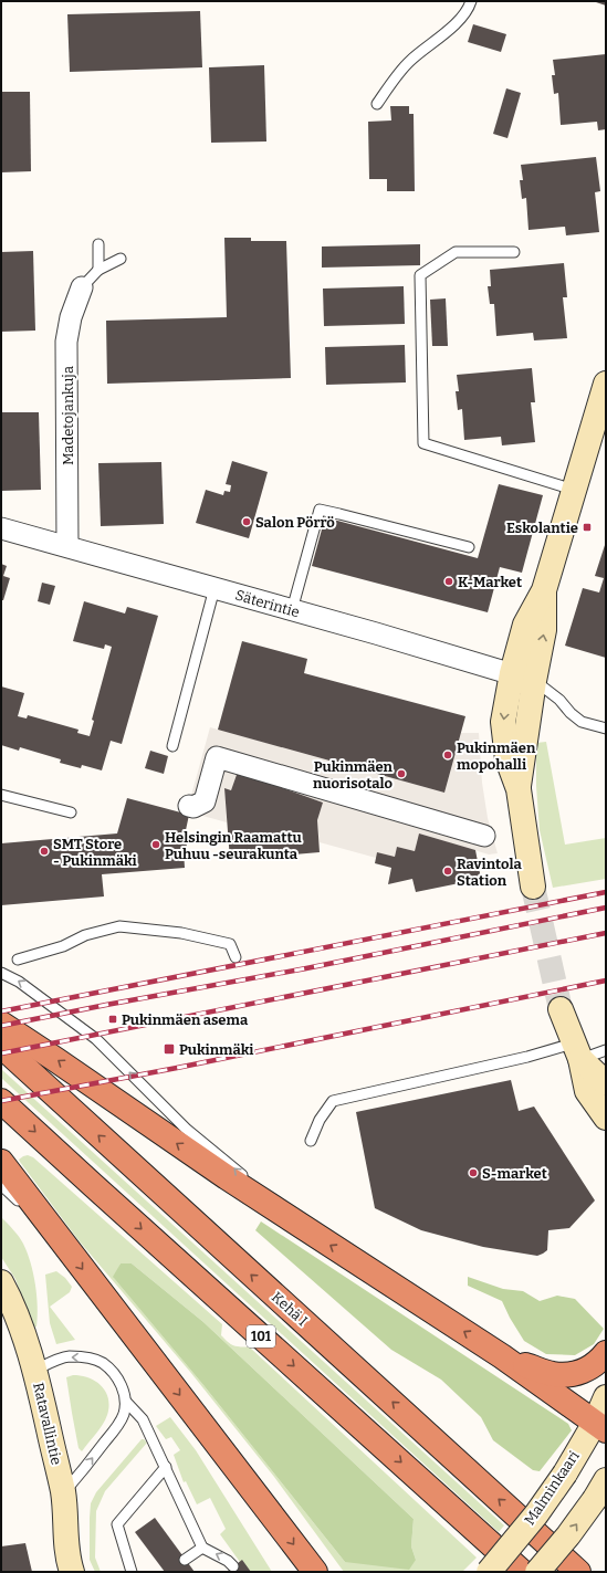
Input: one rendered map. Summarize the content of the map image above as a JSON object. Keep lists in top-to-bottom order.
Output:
{
  "streets": {
    "highway": ["Kehä I", "101"],
    "street": [
      "Madetojankuja",
      "Säterintie",
      "Ratavallintie",
      "Malminkaari"
    ]
  },
  "crossings": [
    ["Madetojankuja", "Säterintie"]
  ],
  "places": {
    "other": [
      "Salon Pörrö",
      "K-Market",
      "Pukinmäen mopohalli",
      "Pukinmäen nuorisotalo",
      "Helsingin Raamattu Puhuu -seurakunta",
      "SMT Store - Pukinmäki",
      "Ravintola Station",
      "S-market"
    ],
    "transit": ["Eskolantie", "Pukinmäen asema", "Pukinmäki"]
  }
}
